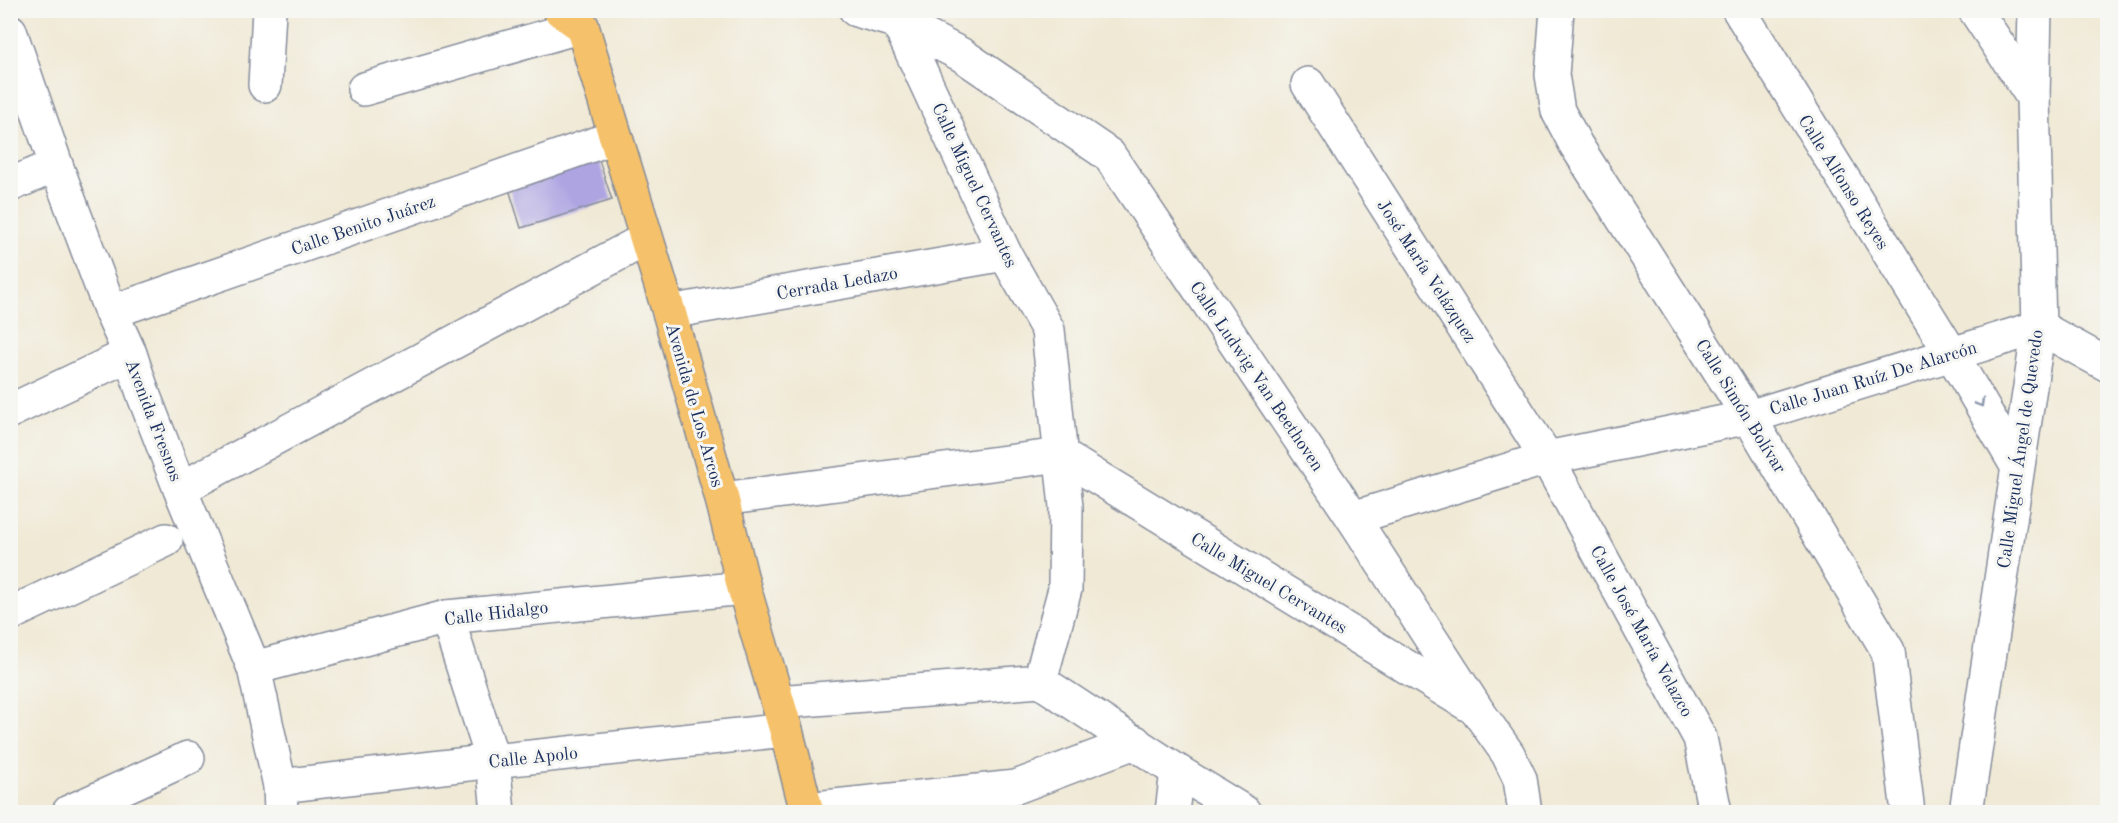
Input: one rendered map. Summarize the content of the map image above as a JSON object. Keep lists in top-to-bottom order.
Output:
{
  "streets": {
    "main road": ["Avenida de Los Arcos"],
    "street": [
      "Calle Alfonso Reyes",
      "Calle Miguel Cervantes",
      "Calle Benito Juárez",
      "José María Velázquez",
      "Cerrada Ledazo",
      "Calle Ludwig Van Beethoven",
      "Calle Juan Ruíz De Alarcón",
      "Calle Simón Bolívar",
      "Avenida Fresnos",
      "Calle Miguel Ángel de Quevedo",
      "Calle Hidalgo",
      "Calle José María Velazco",
      "Calle Apolo"
    ]
  },
  "crossings": [
    ["Calle Alfonso Reyes", "Calle Juan Ruíz De Alarcón"],
    ["Calle Alfonso Reyes", "Calle Miguel Ángel de Quevedo"],
    ["Calle Miguel Cervantes", "Cerrada Ledazo"],
    ["Calle Miguel Cervantes", "Calle Ludwig Van Beethoven"],
    ["Calle Benito Juárez", "Avenida de Los Arcos"],
    ["Calle Benito Juárez", "Avenida Fresnos"],
    ["José María Velázquez", "Calle Juan Ruíz De Alarcón"],
    ["José María Velázquez", "Calle José María Velazco"],
    ["Cerrada Ledazo", "Avenida de Los Arcos"],
    ["Calle Ludwig Van Beethoven", "Calle Juan Ruíz De Alarcón"],
    ["Calle Juan Ruíz De Alarcón", "Calle Simón Bolívar"],
    ["Calle Juan Ruíz De Alarcón", "Calle Miguel Ángel de Quevedo"],
    ["Calle Juan Ruíz De Alarcón", "Calle José María Velazco"],
    ["Avenida de Los Arcos", "Calle Hidalgo"],
    ["Avenida de Los Arcos", "Calle Apolo"],
    ["Avenida Fresnos", "Calle Hidalgo"],
    ["Avenida Fresnos", "Calle Apolo"]
  ]
}
